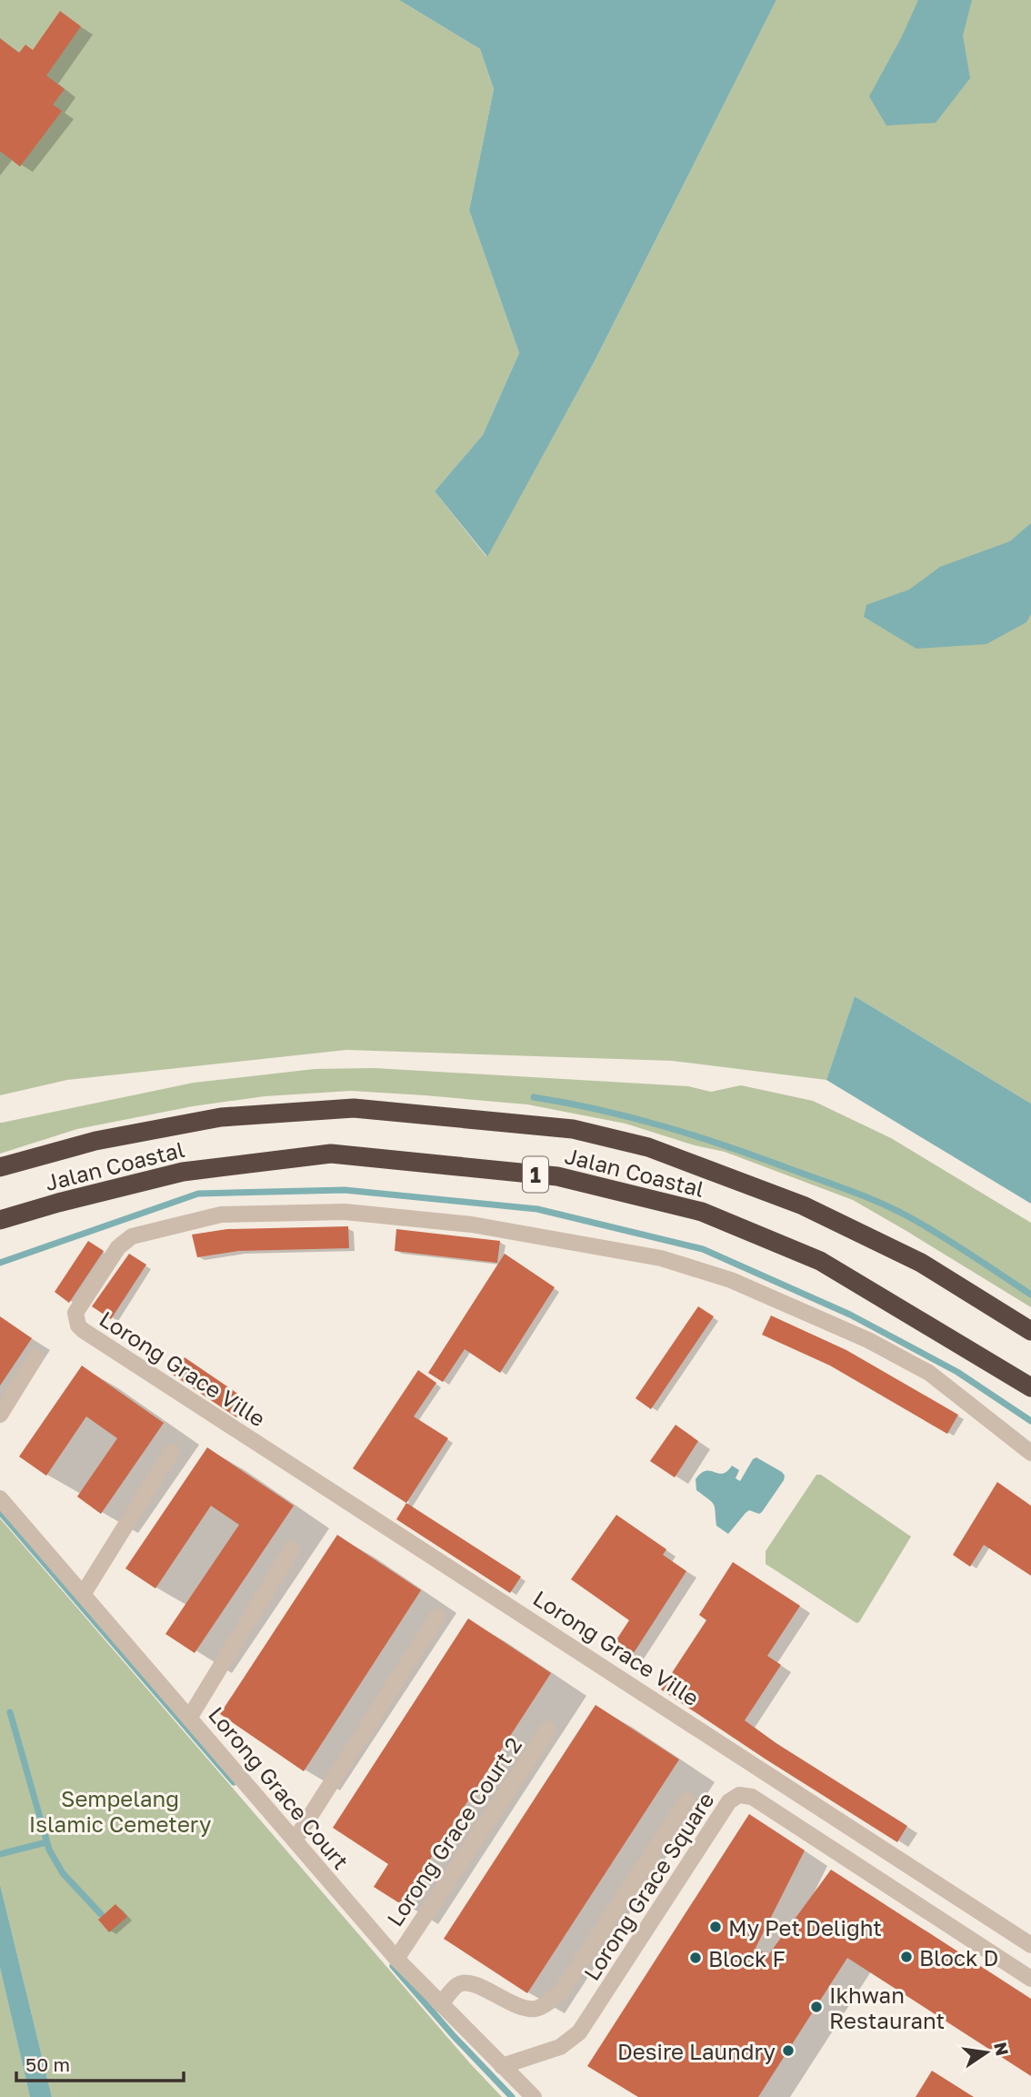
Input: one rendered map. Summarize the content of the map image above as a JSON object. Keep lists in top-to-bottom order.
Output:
{
  "streets": {
    "highway": ["Jalan Coastal", "1"],
    "street": [
      "Lorong Grace Ville",
      "Lorong Grace Court",
      "Lorong Grace Court 2",
      "Lorong Grace Square"
    ]
  },
  "crossings": [
    ["Lorong Grace Court", "Lorong Grace Court 2"],
    ["Lorong Grace Court", "Lorong Grace Square"]
  ],
  "parks": ["Sempelang Islamic Cemetery"],
  "places": [
    "My Pet Delight",
    "Block D",
    "Block F",
    "Ikhwan Restaurant",
    "Desire Laundry"
  ],
  "scale_bar": "50 m",
  "north": "right"
}
